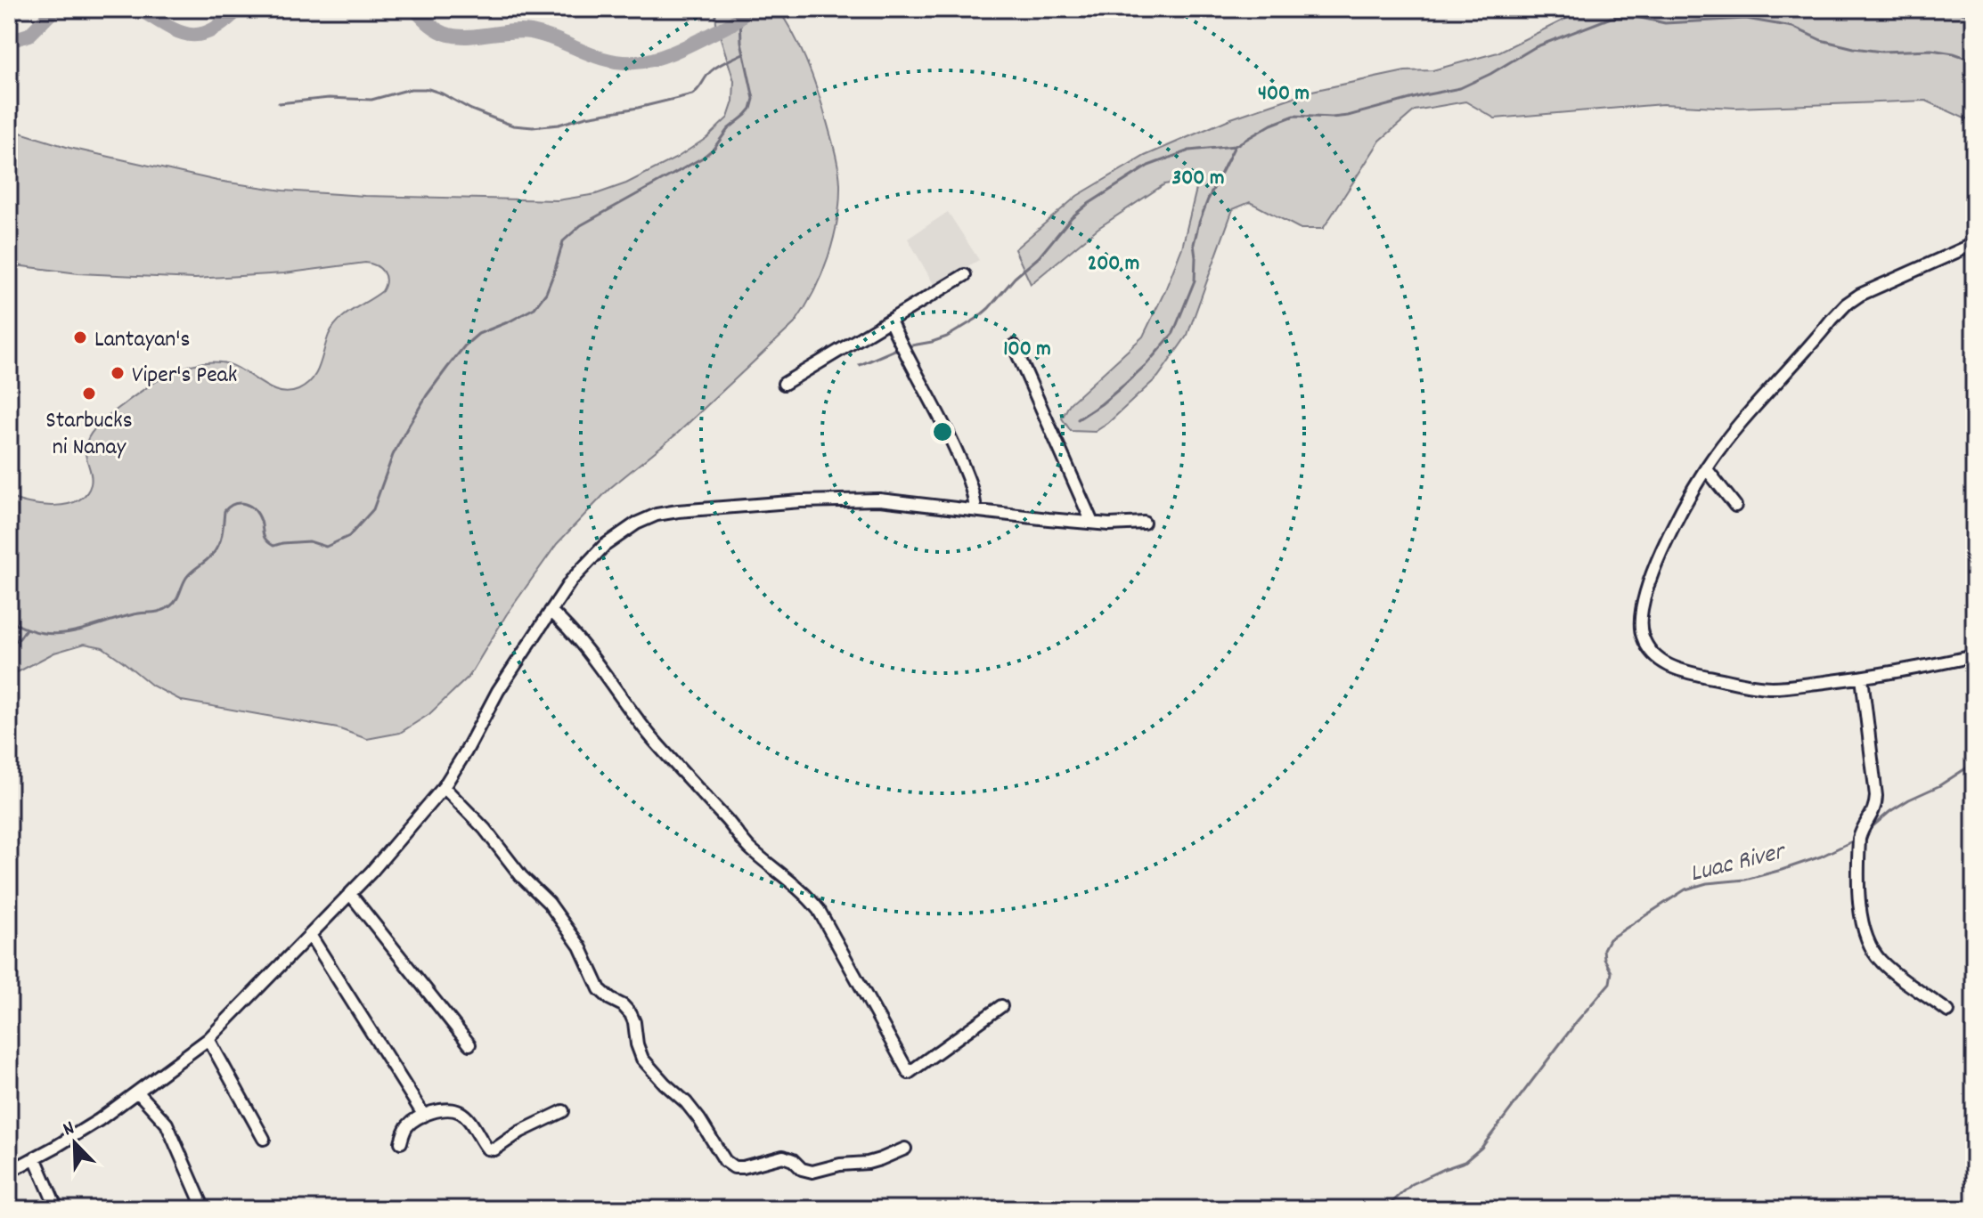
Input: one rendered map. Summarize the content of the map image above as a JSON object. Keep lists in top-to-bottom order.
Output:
{
  "water": ["Luac River"],
  "places": ["Lantayan's", "Viper's Peak", "Starbucks ni Nanay"],
  "north": "top left",
  "rings": [
    "400 m",
    "300 m",
    "200 m",
    "100 m"
  ]
}
